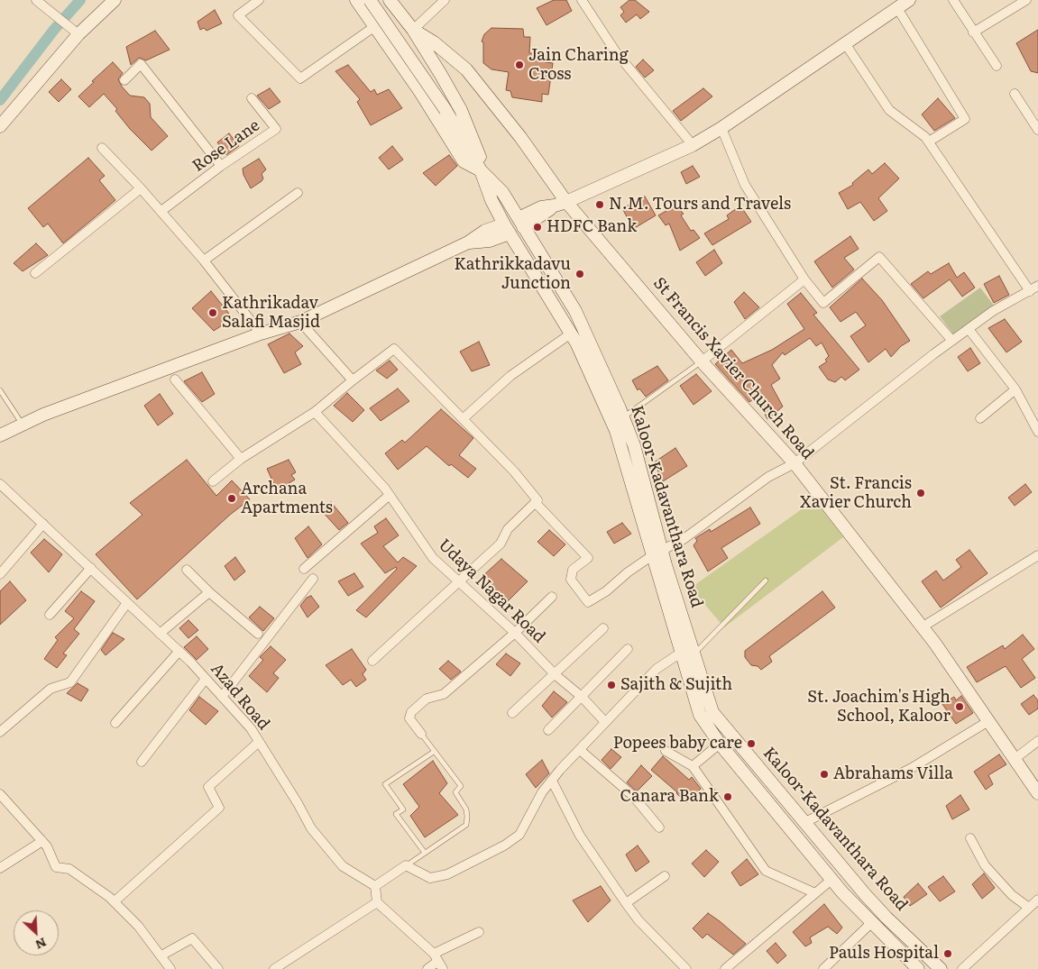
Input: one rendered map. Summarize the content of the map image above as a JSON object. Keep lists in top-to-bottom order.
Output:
{
  "streets": {
    "main road": ["St Francis Xavier Church Road", "Kaloor-Kadavanthara Road"],
    "street": ["Rose Lane", "Udaya Nagar Road", "Azad Road"]
  },
  "places": [
    "Jain Charing Cross",
    "N.M. Tours and Travels",
    "HDFC Bank",
    "Kathrikkadavu Junction",
    "Kathrikadav Salafi Masjid",
    "St. Francis Xavier Church",
    "Archana Apartments",
    "Sajith & Sujith",
    "St. Joachim's High School, Kaloor",
    "Popees baby care",
    "Abrahams Villa",
    "Canara Bank",
    "Pauls Hospital"
  ],
  "north": "bottom right"
}
